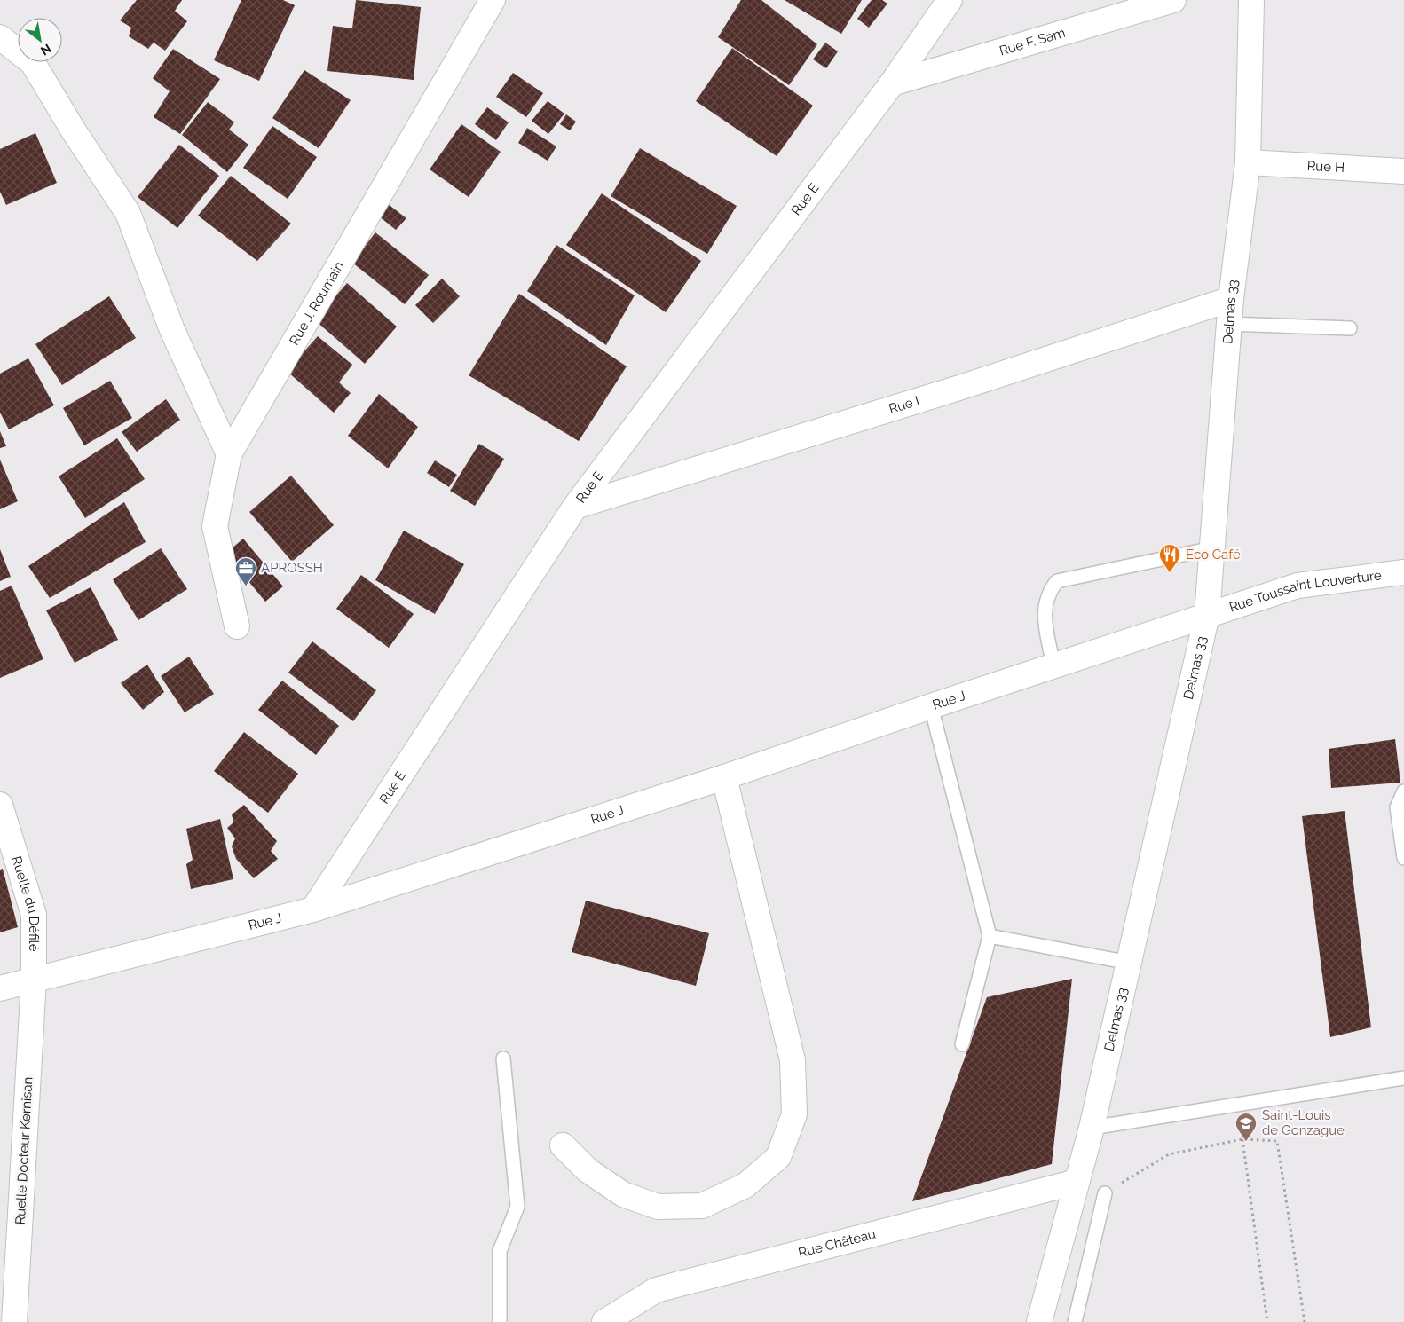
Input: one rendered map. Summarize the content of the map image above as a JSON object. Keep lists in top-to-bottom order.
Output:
{
  "streets": {
    "street": [
      "Rue F. Sam",
      "Rue H",
      "Rue E",
      "Rue J. Roumain",
      "Delmas 33",
      "Rue I",
      "Rue Toussaint Louverture",
      "Rue J",
      "Ruelle du Défilé",
      "Ruelle Docteur Kernisan",
      "Rue Château"
    ]
  },
  "crossings": [
    ["Rue F. Sam", "Rue E"],
    ["Rue H", "Delmas 33"],
    ["Rue E", "Rue I"],
    ["Rue E", "Rue J"],
    ["Delmas 33", "Rue I"],
    ["Delmas 33", "Rue Toussaint Louverture"],
    ["Delmas 33", "Rue J"],
    ["Delmas 33", "Rue Château"],
    ["Rue Toussaint Louverture", "Rue J"],
    ["Rue J", "Ruelle du Défilé"],
    ["Rue J", "Ruelle Docteur Kernisan"],
    ["Ruelle du Défilé", "Ruelle Docteur Kernisan"]
  ],
  "places": {
    "restaurant": ["Eco Café"],
    "office": ["APROSSH"],
    "school or university": ["Saint-Louis de Gonzague"]
  },
  "north": "bottom right"
}
